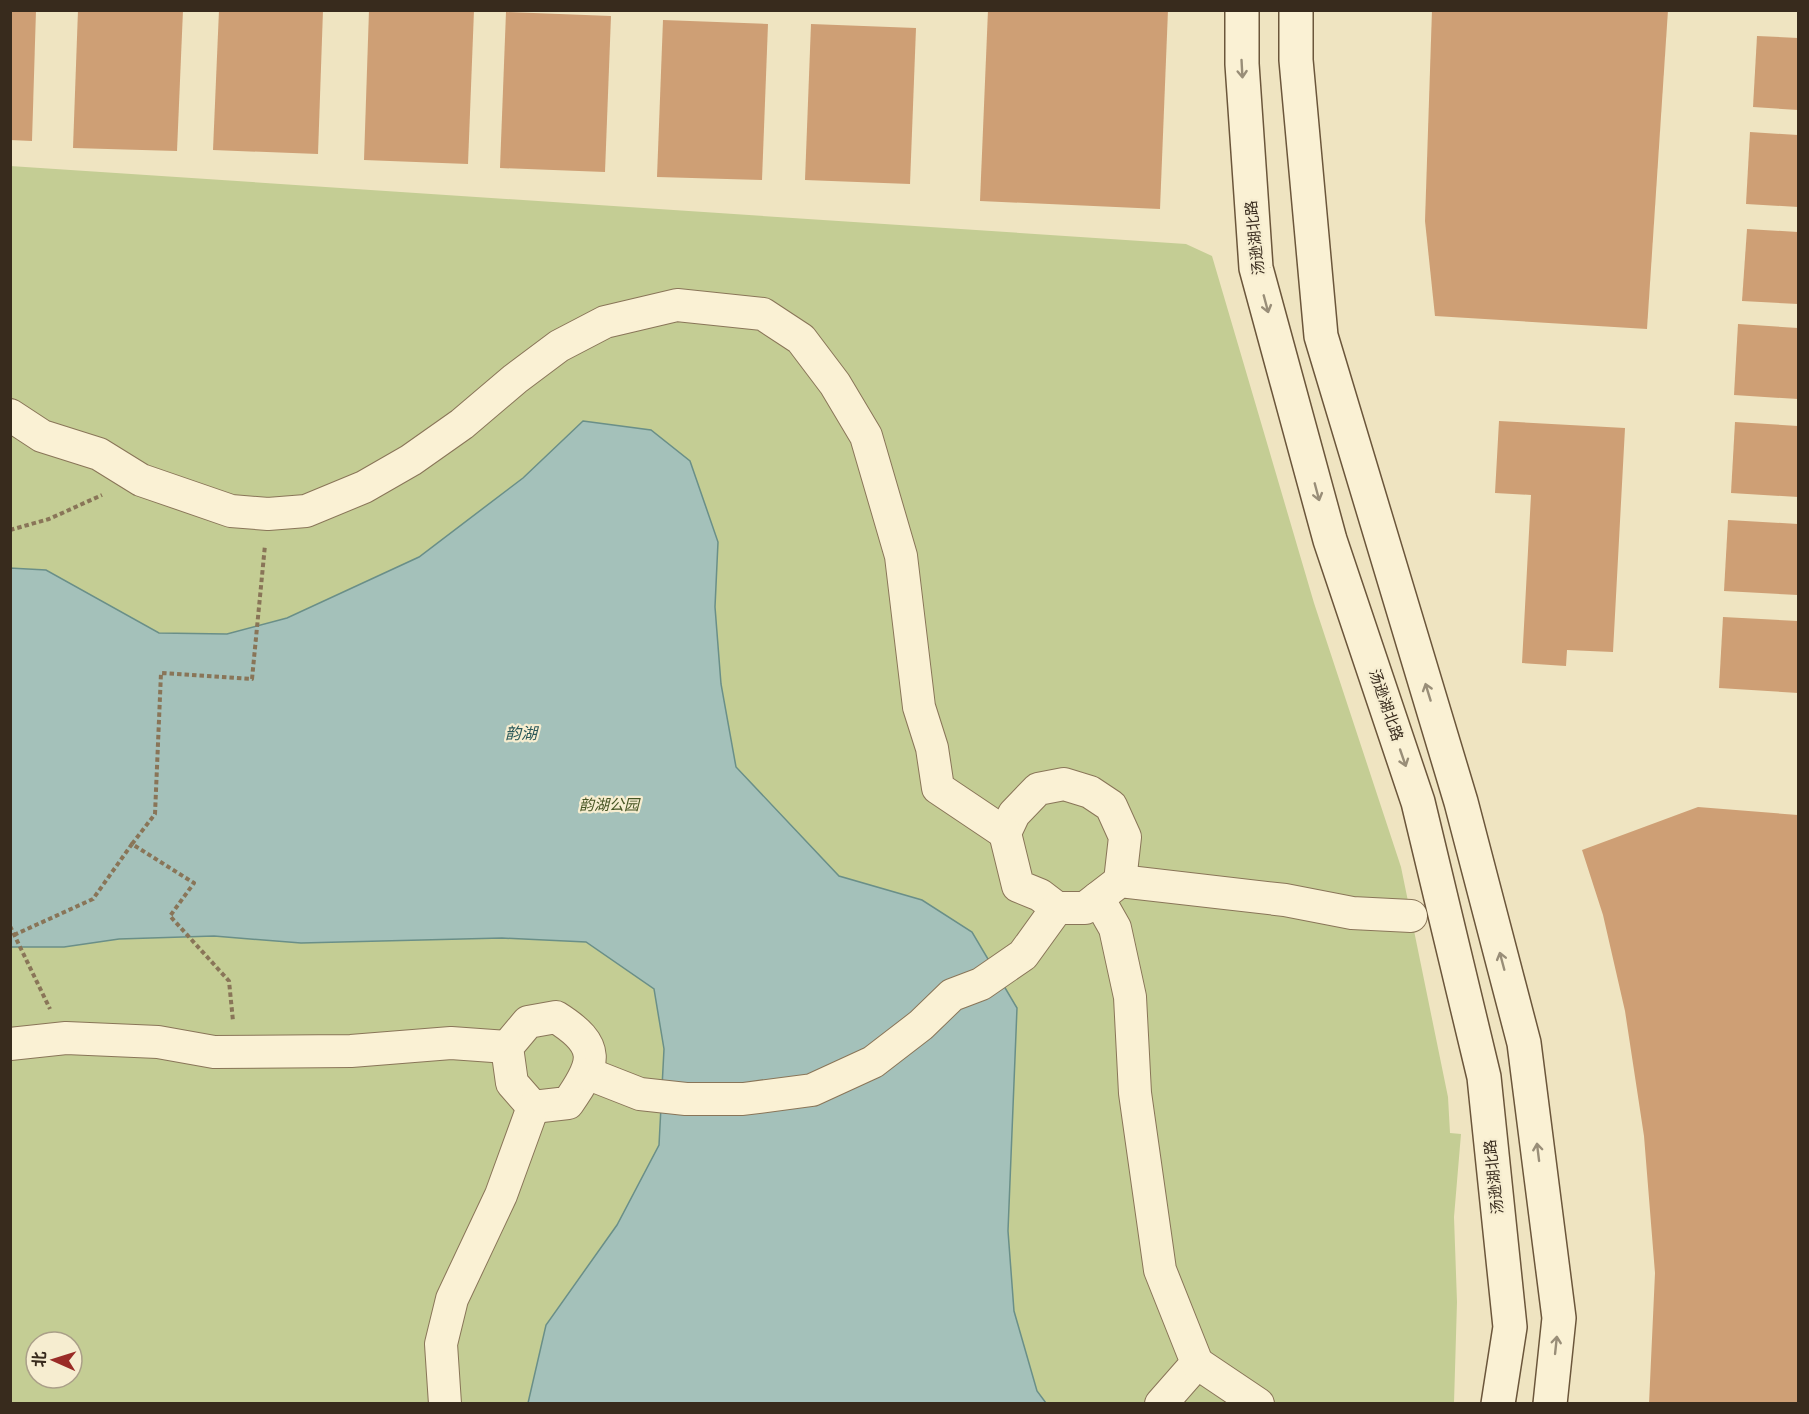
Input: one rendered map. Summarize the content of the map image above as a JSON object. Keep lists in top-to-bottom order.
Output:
{
  "streets": {
    "street": ["汤逊湖北路"]
  },
  "water": ["韵湖"],
  "parks": ["韵湖公园"],
  "north": "left"
}
